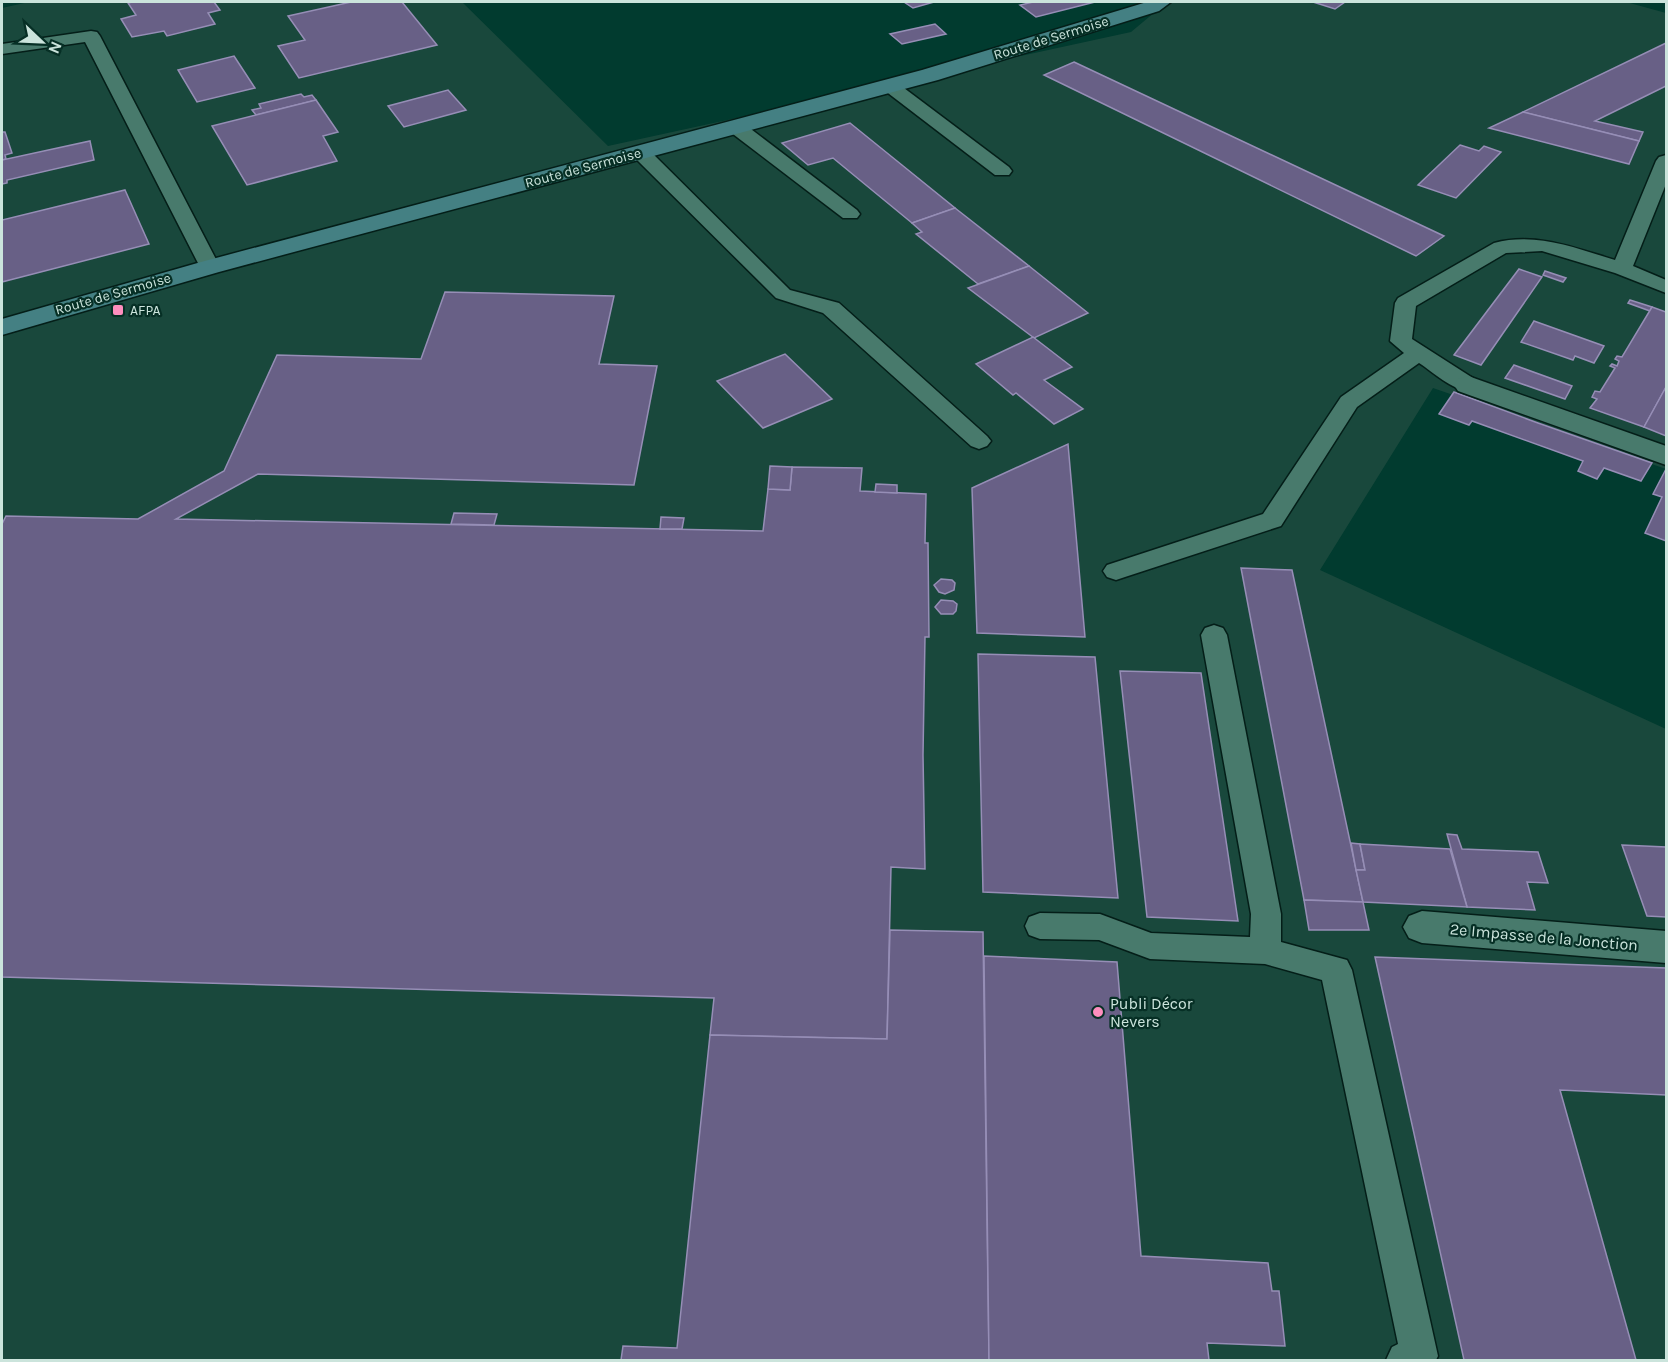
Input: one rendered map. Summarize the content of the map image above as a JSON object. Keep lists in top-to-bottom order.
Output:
{
  "streets": {
    "main road": ["Route de Sermoise"],
    "street": ["2e Impasse de la Jonction"]
  },
  "places": {
    "transit": ["AFPA"],
    "other": ["Publi Décor Nevers"]
  },
  "north": "bottom right"
}
